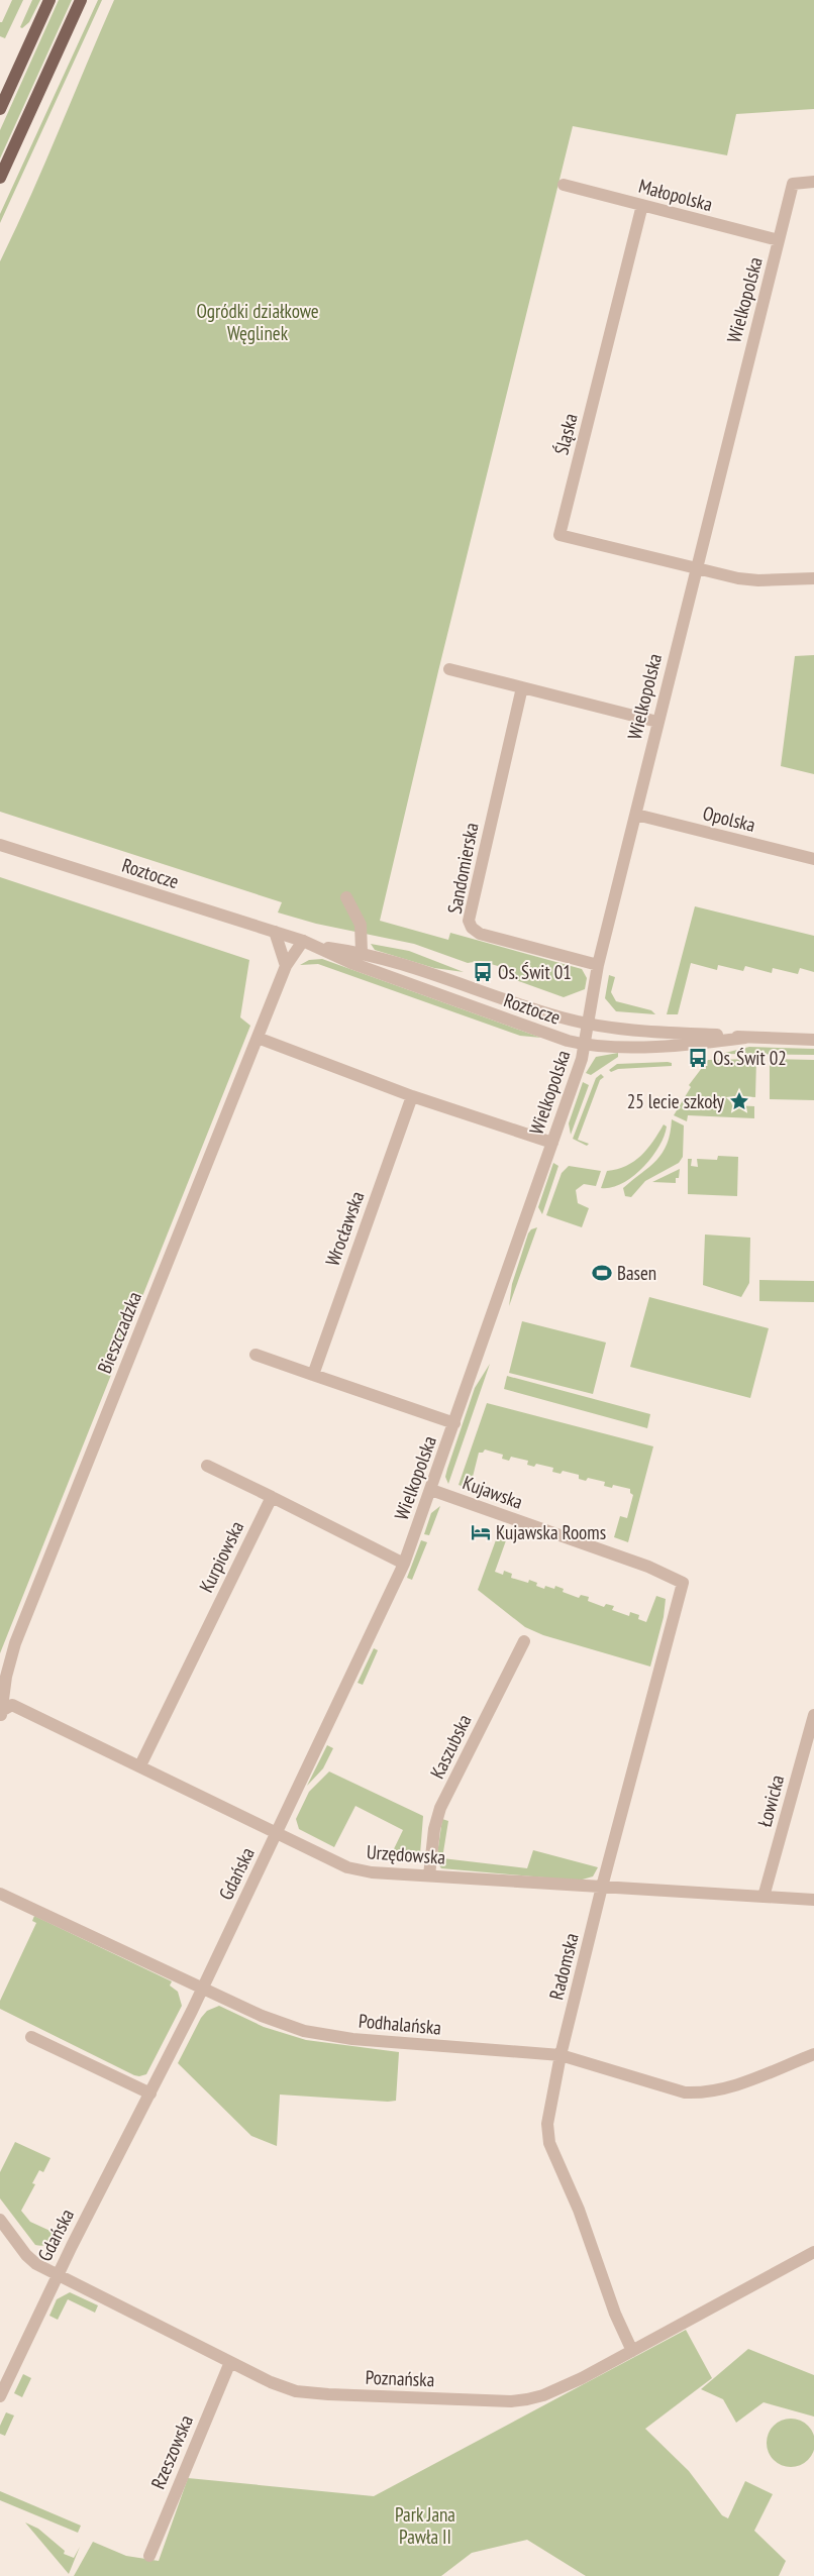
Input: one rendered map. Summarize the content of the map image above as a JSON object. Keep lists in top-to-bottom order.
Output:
{
  "streets": {
    "street": [
      "Małopolska",
      "Wielkopolska",
      "Śląska",
      "Opolska",
      "Sandomierska",
      "Roztocze",
      "Wrocławska",
      "Bieszczadzka",
      "Kujawska",
      "Kurpiowska",
      "Kaszubska",
      "Łowicka",
      "Urzędowska",
      "Gdańska",
      "Radomska",
      "Podhalańska",
      "Poznańska",
      "Rzeszowska"
    ]
  },
  "crossings": [
    ["Małopolska", "Wielkopolska"],
    ["Małopolska", "Śląska"],
    ["Wielkopolska", "Śląska"],
    ["Wielkopolska", "Opolska"],
    ["Wielkopolska", "Sandomierska"],
    ["Wielkopolska", "Roztocze"],
    ["Wielkopolska", "Kujawska"],
    ["Wielkopolska", "Urzędowska"],
    ["Wielkopolska", "Gdańska"],
    ["Roztocze", "Bieszczadzka"],
    ["Bieszczadzka", "Urzędowska"],
    ["Kujawska", "Radomska"],
    ["Kurpiowska", "Urzędowska"],
    ["Kaszubska", "Urzędowska"],
    ["Łowicka", "Urzędowska"],
    ["Urzędowska", "Gdańska"],
    ["Urzędowska", "Radomska"],
    ["Gdańska", "Podhalańska"],
    ["Gdańska", "Poznańska"],
    ["Radomska", "Podhalańska"],
    ["Radomska", "Poznańska"],
    ["Poznańska", "Rzeszowska"]
  ],
  "parks": ["Ogródki działkowe Węglinek", "Park Jana Pawła II"],
  "places": {
    "bus stop": ["Os. Świt 01", "Os. Świt 02"],
    "place": ["25 lecie szkoły"],
    "sports": ["Basen"],
    "hotel": ["Kujawska Rooms"]
  }
}
